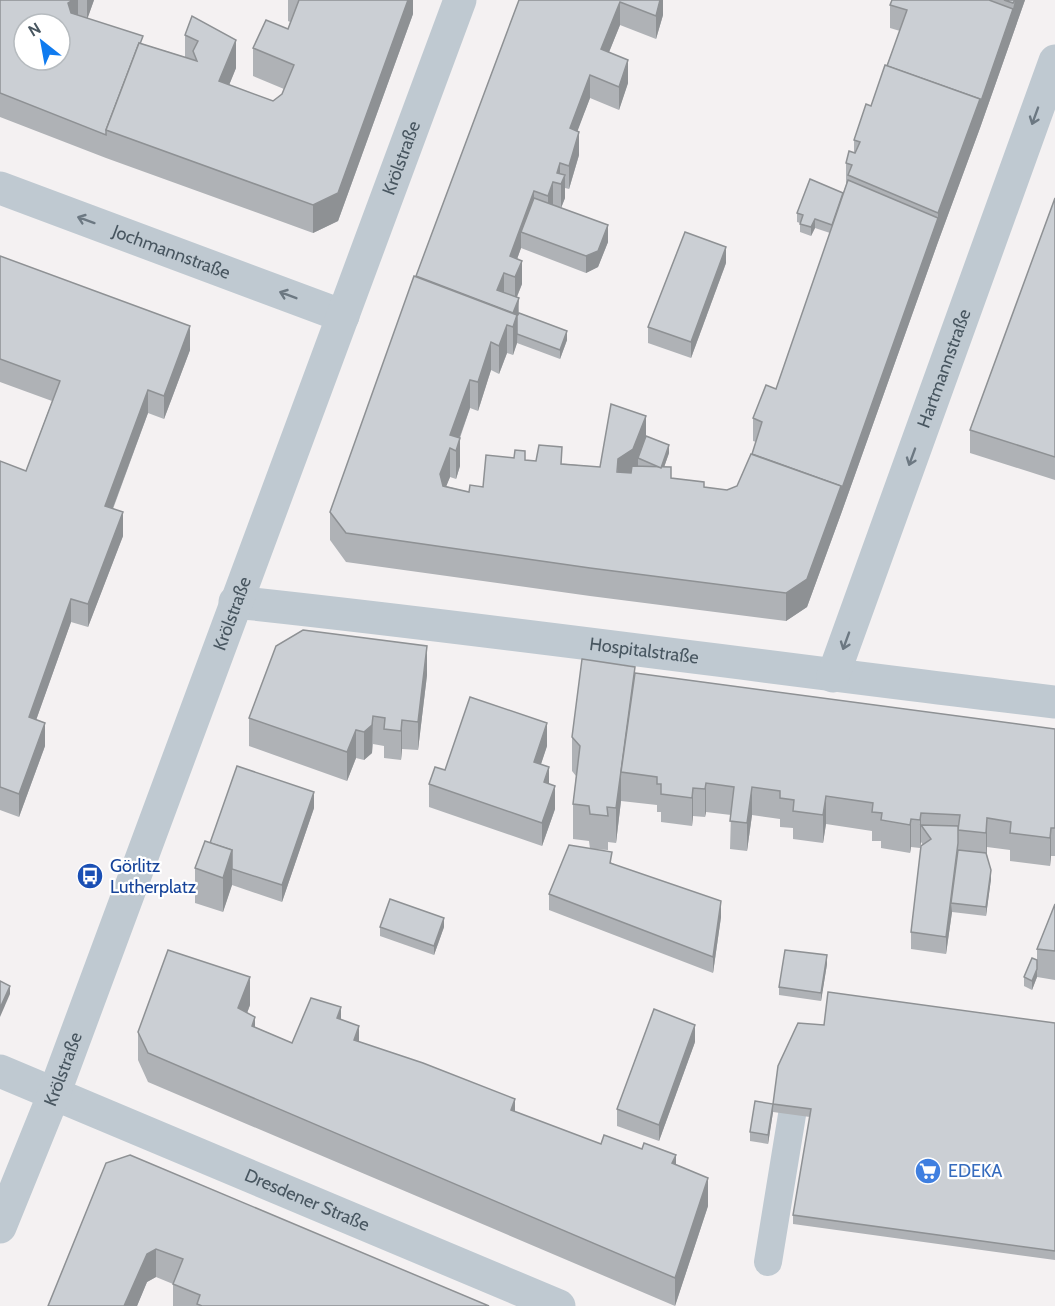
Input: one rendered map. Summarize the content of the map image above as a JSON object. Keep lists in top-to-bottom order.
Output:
{
  "streets": {
    "street": [
      "Krölstraße",
      "Jochmannstraße",
      "Hartmannstraße",
      "Hospitalstraße",
      "Dresdener Straße"
    ]
  },
  "crossings": [
    ["Krölstraße", "Jochmannstraße"],
    ["Krölstraße", "Hospitalstraße"],
    ["Krölstraße", "Dresdener Straße"],
    ["Hartmannstraße", "Hospitalstraße"]
  ],
  "one_way": ["Jochmannstraße", "Hartmannstraße"],
  "places": {
    "bus stop": ["Görlitz Lutherplatz"],
    "supermarket": ["EDEKA"]
  },
  "north": "top left"
}
